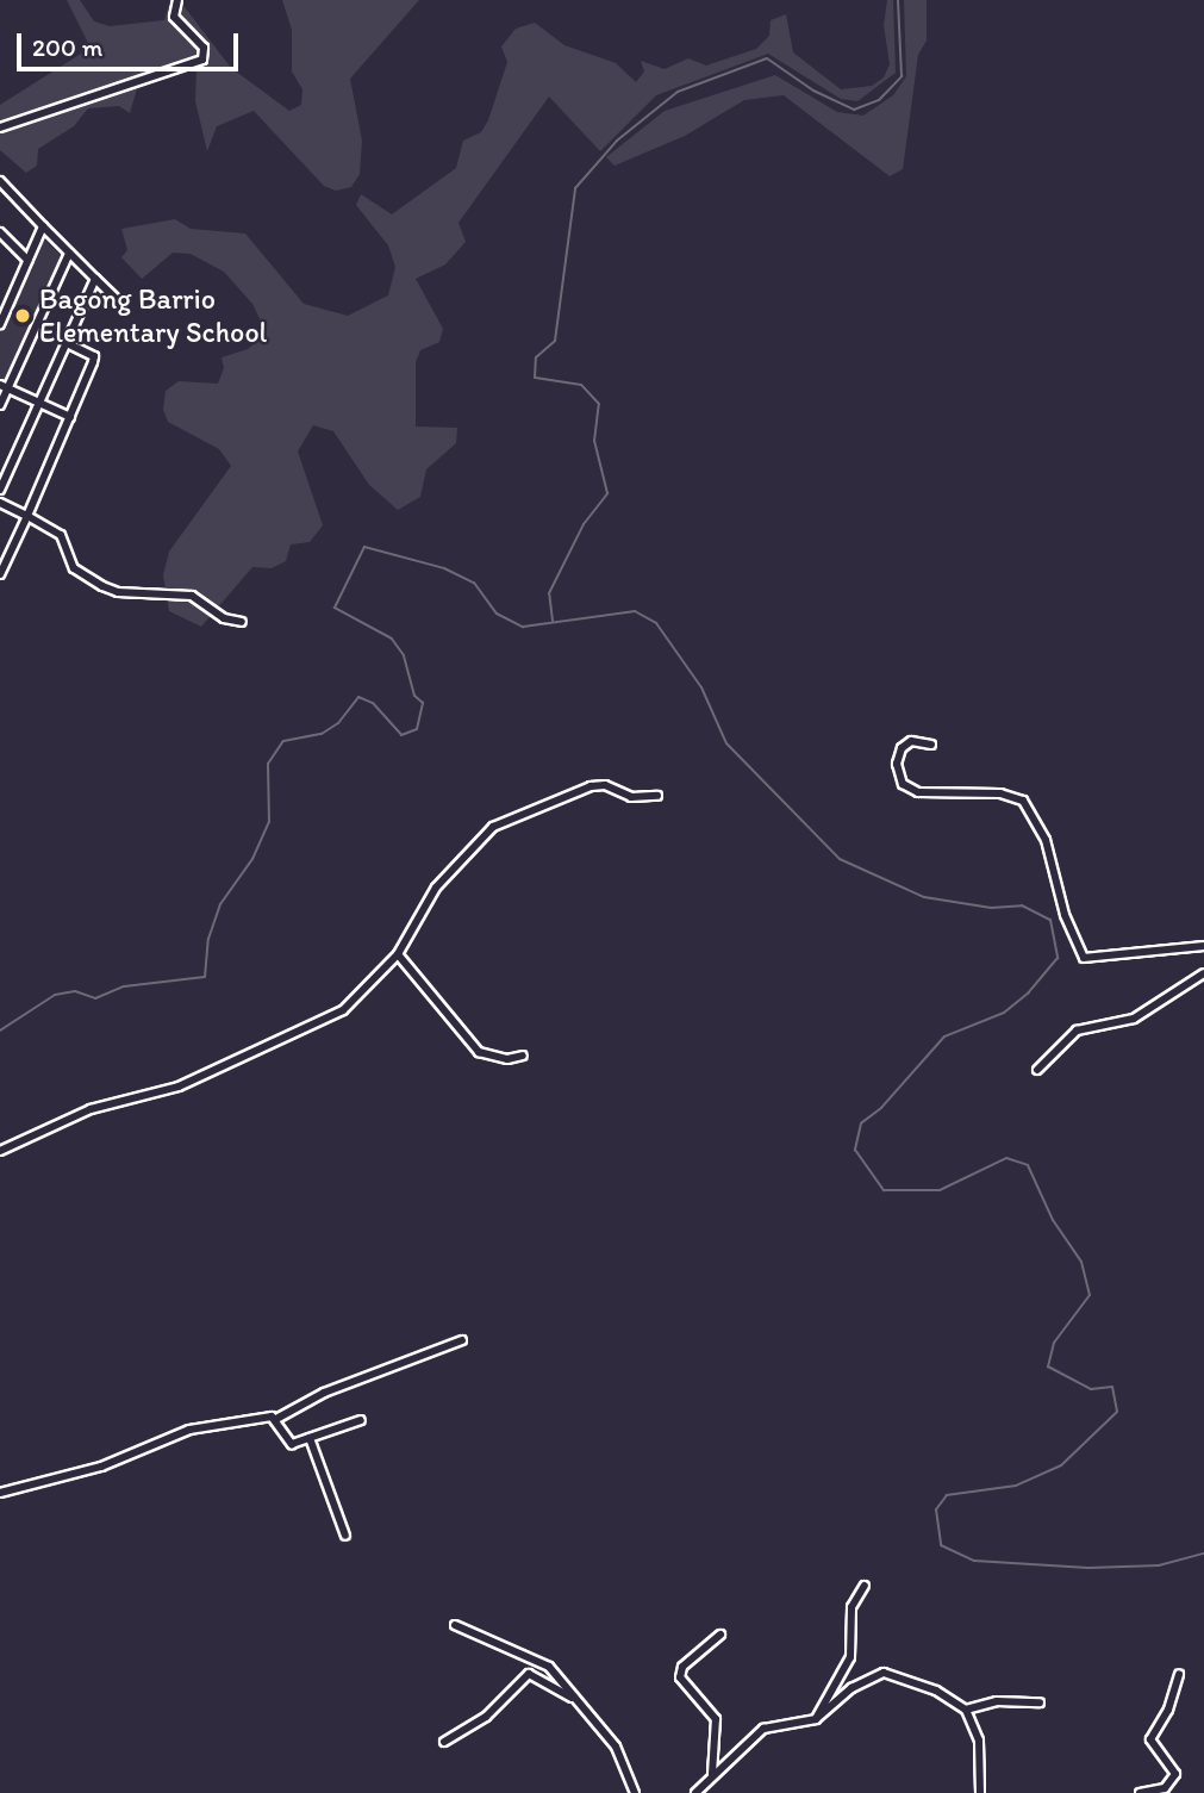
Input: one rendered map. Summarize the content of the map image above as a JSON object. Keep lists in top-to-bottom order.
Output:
{
  "places": ["Bagong Barrio Elementary School"],
  "scale_bar": "200 m"
}
